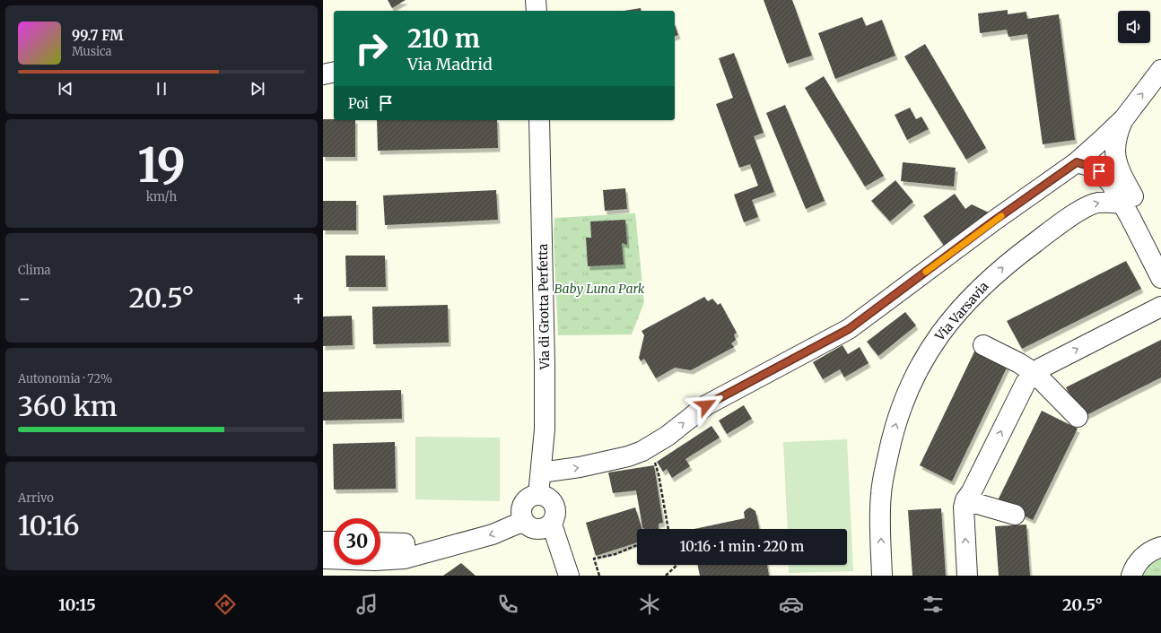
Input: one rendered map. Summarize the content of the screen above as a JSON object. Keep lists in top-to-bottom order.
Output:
{
  "streets": {
    "street": ["Via di Grotta Perfetta", "Via Varsavia"]
  },
  "parks": ["Baby Luna Park"],
  "page": {
    "turn": ["210 m", "Via Madrid"],
    "song": ["99.7 FM", "Musica"],
    "then": "Poi",
    "tile": [
      ["19", "km/h"],
      "Clima",
      ["Autonomia · 72%", "360 km"],
      ["Arrivo", "10:16"]
    ],
    "heat": ["−", "20.5°", "+"],
    "limit": "30",
    "trip": "10:16 · 1 min · 220 m",
    "tabs": ["10:15", "20.5°"]
  }
}
